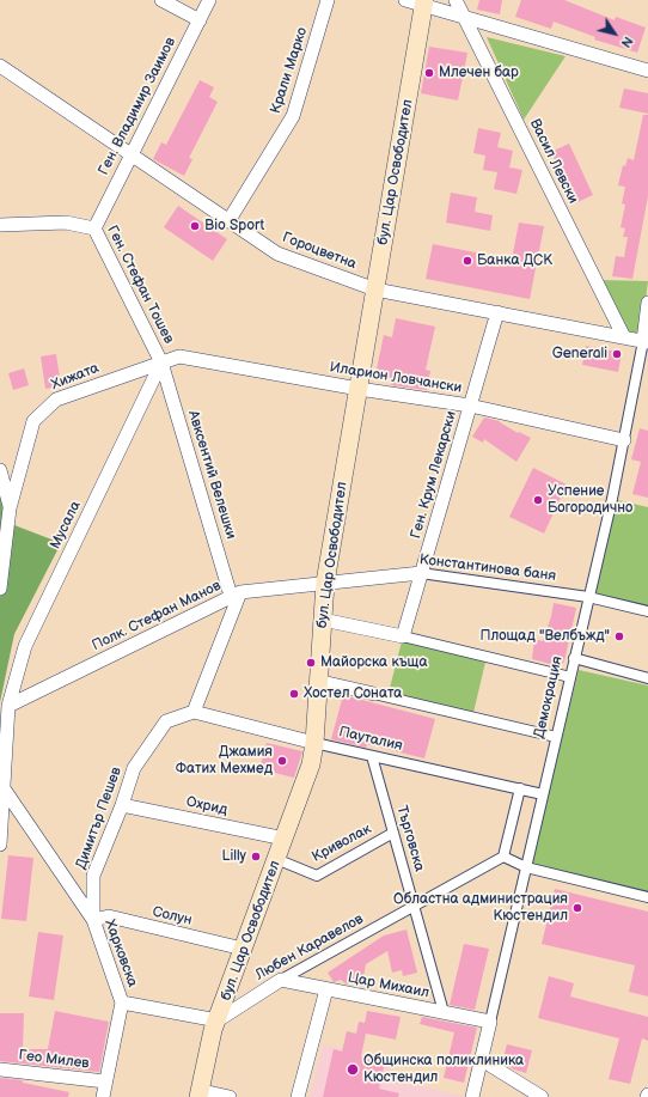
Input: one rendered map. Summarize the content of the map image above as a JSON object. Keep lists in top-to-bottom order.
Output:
{
  "streets": {
    "main road": ["бул. Цар Освободител"],
    "street": [
      "Крали Марко",
      "Ген. Владимир Заимов",
      "Васил Левски",
      "Гороцветна",
      "Ген. Стефан Тошев",
      "Хижата",
      "Иларион Ловчански",
      "Авксентий Велешки",
      "Ген. Крум Лекарски",
      "Мусала",
      "Константинова баня",
      "Полк. Стефан Манов",
      "Демокрация",
      "Пауталия",
      "Охрид",
      "Димитър Пешев",
      "Търговска",
      "Криволак",
      "Солун",
      "Любен Kаравелов",
      "Харковска",
      "Цар Михаил",
      "Гео Милев"
    ]
  },
  "crossings": [
    ["Крали Марко", "Гороцветна"],
    ["Ген. Владимир Заимов", "Гороцветна"],
    ["Ген. Владимир Заимов", "Ген. Стефан Тошев"],
    ["Васил Левски", "Гороцветна"],
    ["бул. Цар Освободител", "Гороцветна"],
    ["бул. Цар Освободител", "Иларион Ловчански"],
    ["бул. Цар Освободител", "Константинова баня"],
    ["бул. Цар Освободител", "Полк. Стефан Манов"],
    ["бул. Цар Освободител", "Пауталия"],
    ["бул. Цар Освободител", "Охрид"],
    ["бул. Цар Освободител", "Криволак"],
    ["бул. Цар Освободител", "Солун"],
    ["бул. Цар Освободител", "Любен Kаравелов"],
    ["Гороцветна", "Ген. Крум Лекарски"],
    ["Гороцветна", "Демокрация"],
    ["Ген. Стефан Тошев", "Хижата"],
    ["Ген. Стефан Тошев", "Иларион Ловчански"],
    ["Ген. Стефан Тошев", "Авксентий Велешки"],
    ["Ген. Стефан Тошев", "Мусала"],
    ["Хижата", "Иларион Ловчански"],
    ["Хижата", "Авксентий Велешки"],
    ["Хижата", "Мусала"],
    ["Иларион Ловчански", "Авксентий Велешки"],
    ["Иларион Ловчански", "Ген. Крум Лекарски"],
    ["Иларион Ловчански", "Мусала"],
    ["Иларион Ловчански", "Демокрация"],
    ["Авксентий Велешки", "Мусала"],
    ["Авксентий Велешки", "Полк. Стефан Манов"],
    ["Ген. Крум Лекарски", "Константинова баня"],
    ["Мусала", "Полк. Стефан Манов"],
    ["Мусала", "Харковска"],
    ["Константинова баня", "Полк. Стефан Манов"],
    ["Константинова баня", "Демокрация"],
    ["Демокрация", "Пауталия"],
    ["Демокрация", "Цар Михаил"],
    ["Пауталия", "Димитър Пешев"],
    ["Пауталия", "Търговска"],
    ["Охрид", "Димитър Пешев"],
    ["Димитър Пешев", "Солун"],
    ["Димитър Пешев", "Харковска"],
    ["Търговска", "Криволак"],
    ["Търговска", "Любен Kаравелов"],
    ["Търговска", "Цар Михаил"],
    ["Солун", "Харковска"],
    ["Любен Kаравелов", "Цар Михаил"],
    ["Харковска", "Гео Милев"]
  ],
  "places": [
    "Млечен бар",
    "Bio Sport",
    "Банка ДСК",
    "Generali",
    "Успение Богородично",
    "Площад \"Велбъжд\"",
    "Майорска къща",
    "Хостел Соната",
    "Джамия Фатих Мехмед",
    "Lilly",
    "Областна администрация Кюстендил",
    "Общинска поликлиника Кюстендил"
  ],
  "north": "bottom right"
}
